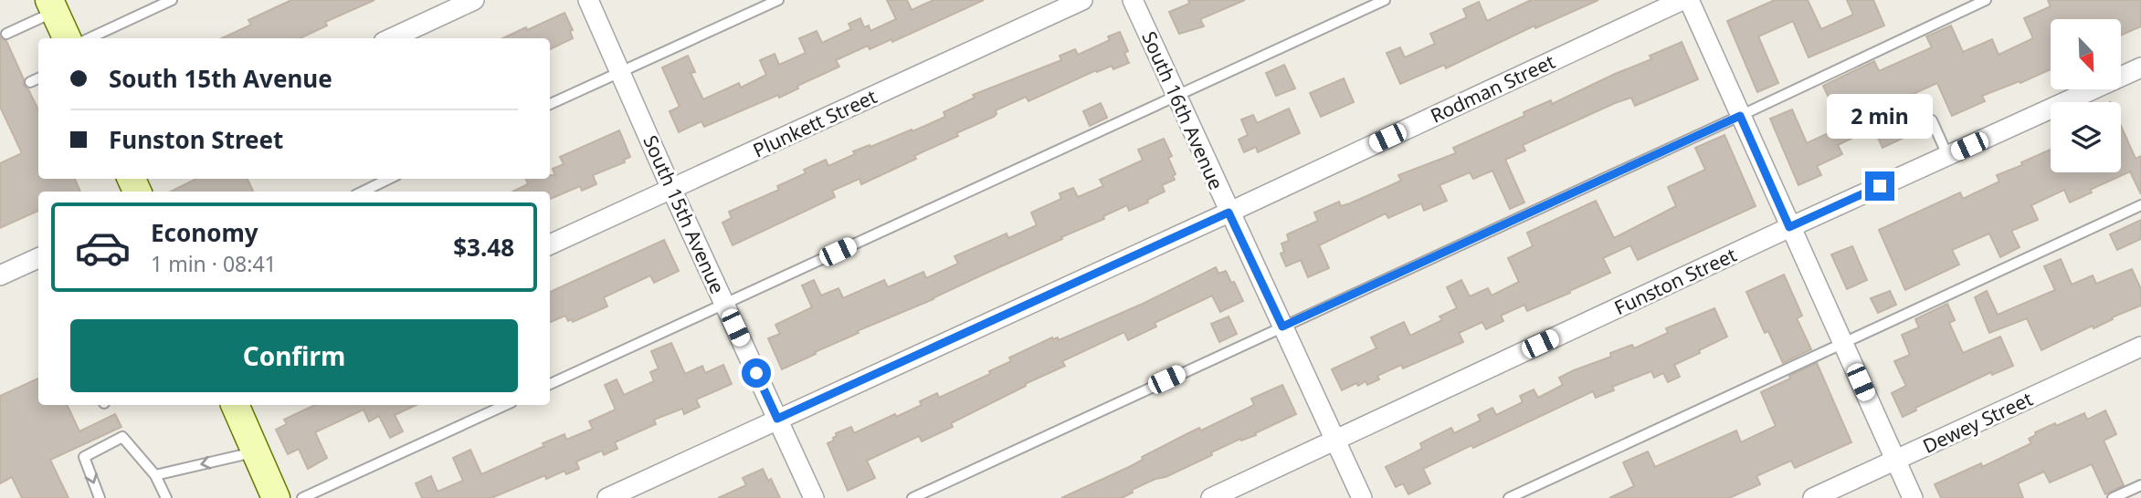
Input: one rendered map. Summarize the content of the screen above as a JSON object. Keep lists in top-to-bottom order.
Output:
{
  "streets": {
    "street": [
      "Rodman Street",
      "South 16th Avenue",
      "Plunkett Street",
      "South 15th Avenue",
      "Funston Street",
      "Dewey Street"
    ]
  },
  "crossings": [
    ["Rodman Street", "South 16th Avenue"],
    ["Rodman Street", "South 15th Avenue"],
    ["South 16th Avenue", "Funston Street"],
    ["Plunkett Street", "South 15th Avenue"]
  ],
  "north": "bottom right",
  "page": {
    "banner": ["South 15th Avenue", "Funston Street"],
    "bubble": "2 min",
    "list": [
      {
        "name": "Economy",
        "note": "1 min · 08:41",
        "value": "$3.48"
      }
    ],
    "buttons": "Confirm"
  }
}
